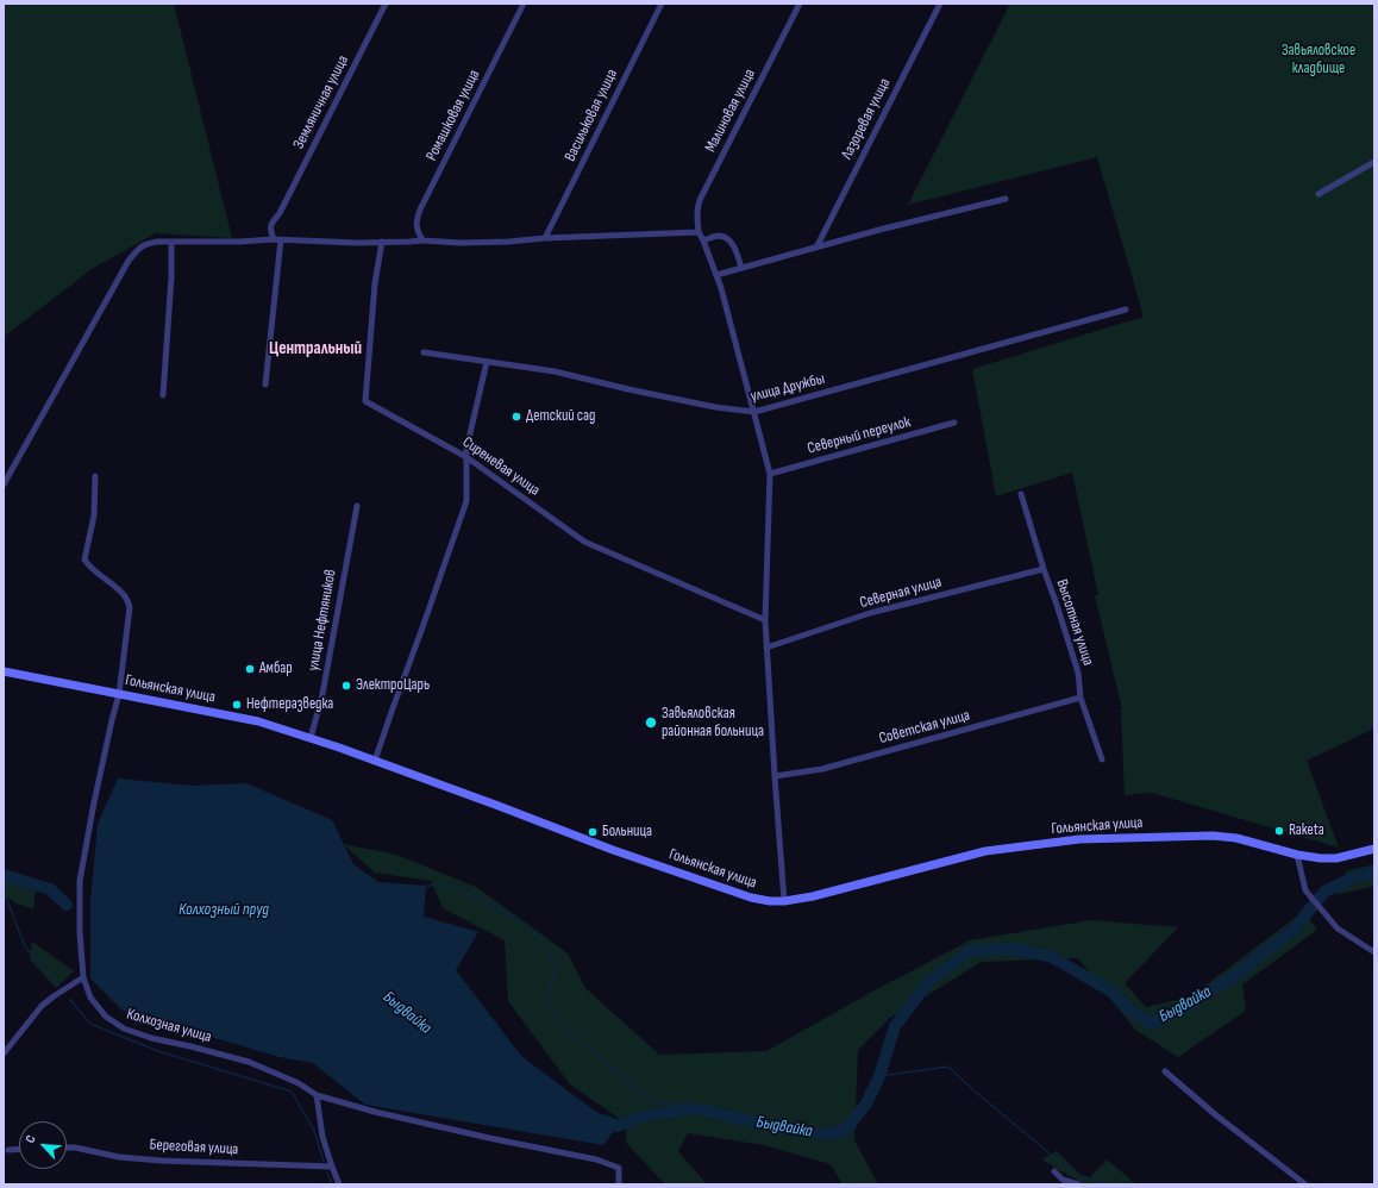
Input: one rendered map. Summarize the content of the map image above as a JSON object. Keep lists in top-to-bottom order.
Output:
{
  "streets": {
    "main road": ["Гольянская улица"],
    "street": [
      "Земляничная улица",
      "Малиновая улица",
      "Ромашковая улица",
      "Васильковая улица",
      "Лазоревая улица",
      "улица Дружбы",
      "Северный переулок",
      "Сиреневая улица",
      "Северная улица",
      "улица Нефтяников",
      "Высотная улица",
      "Советская улица",
      "Колхозная улица",
      "Береговая улица"
    ]
  },
  "crossings": [
    ["Северная улица", "Высотная улица"],
    ["улица Нефтяников", "Гольянская улица"],
    ["Высотная улица", "Советская улица"],
    ["Гольянская улица", "Колхозная улица"]
  ],
  "districts": ["Центральный"],
  "water": ["Колхозный пруд", "Быдвайка"],
  "parks": ["Завьяловское кладбище"],
  "places": [
    "Детский сад",
    "Амбар",
    "ЭлектроЦарь",
    "Нефтеразведка",
    "Завьяловская районная больница",
    "Raketa",
    "Больница"
  ],
  "north": "top left"
}
